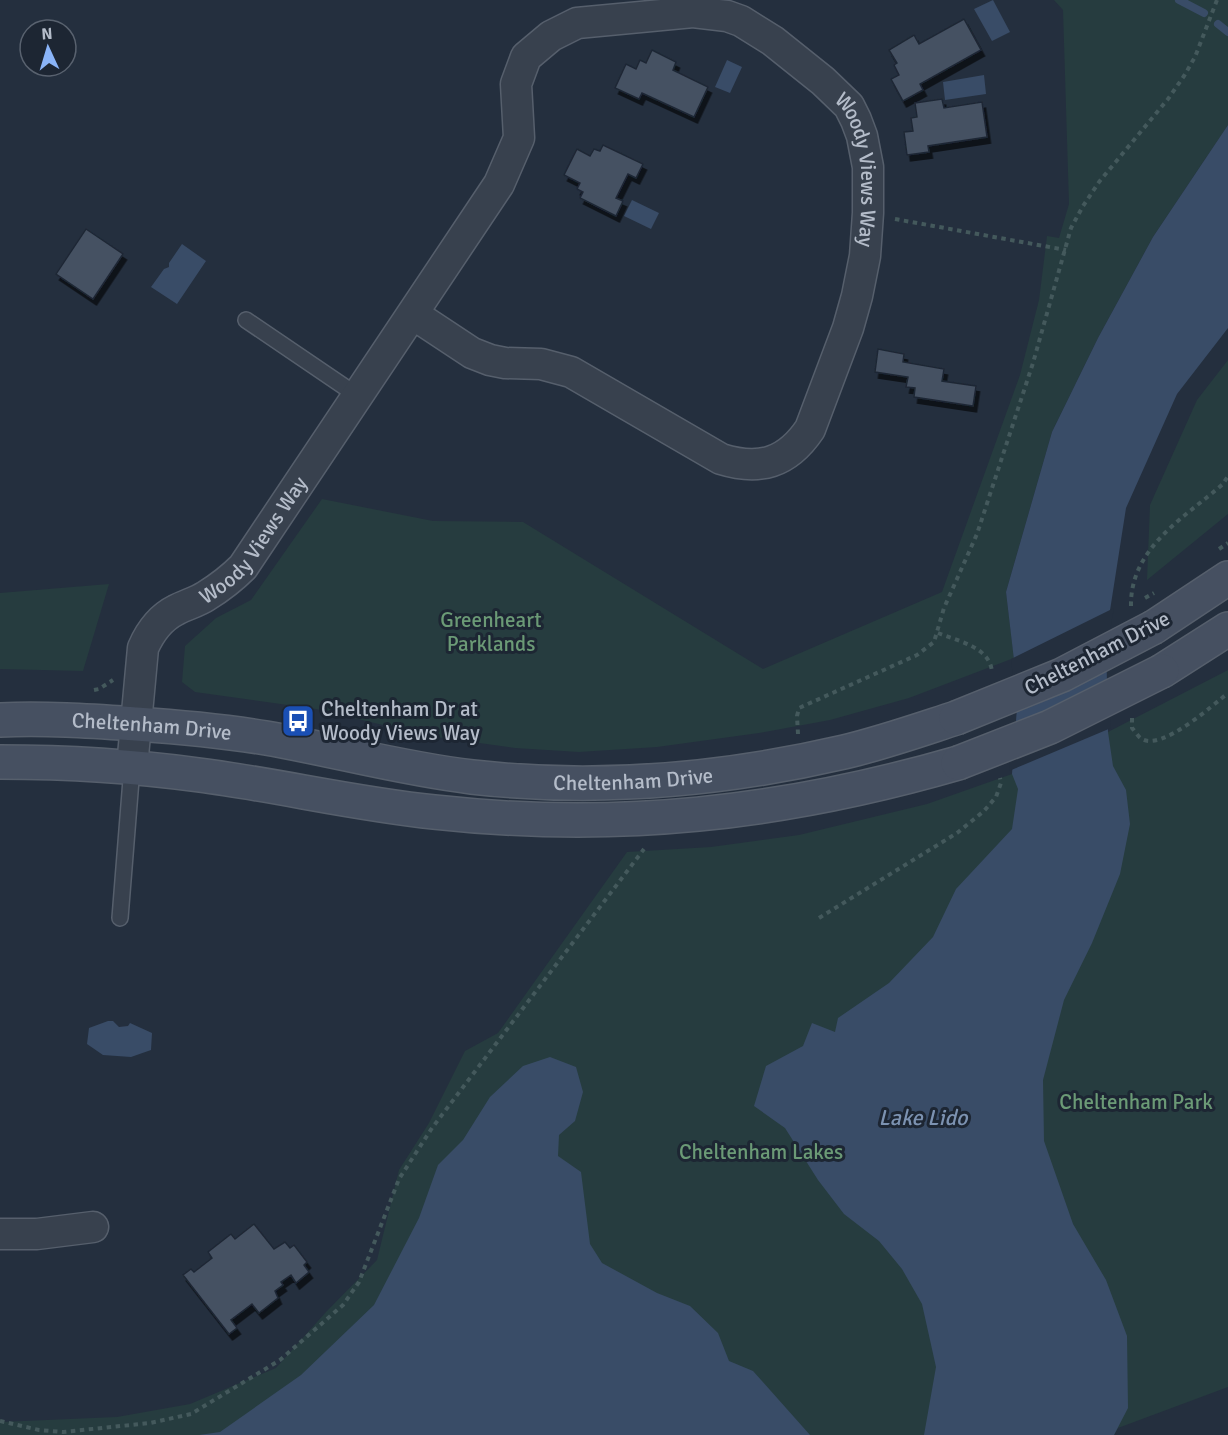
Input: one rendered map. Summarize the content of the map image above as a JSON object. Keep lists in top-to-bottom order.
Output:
{
  "streets": {
    "main road": ["Cheltenham Drive"],
    "street": ["Woody Views Way"]
  },
  "crossings": [
    ["Woody Views Way", "Cheltenham Drive"]
  ],
  "water": ["Lake Lido"],
  "parks": ["Greenheart Parklands", "Cheltenham Park", "Cheltenham Lakes"],
  "places": {
    "bus stop": ["Cheltenham Dr at Woody Views Way"]
  },
  "north": "top"
}
